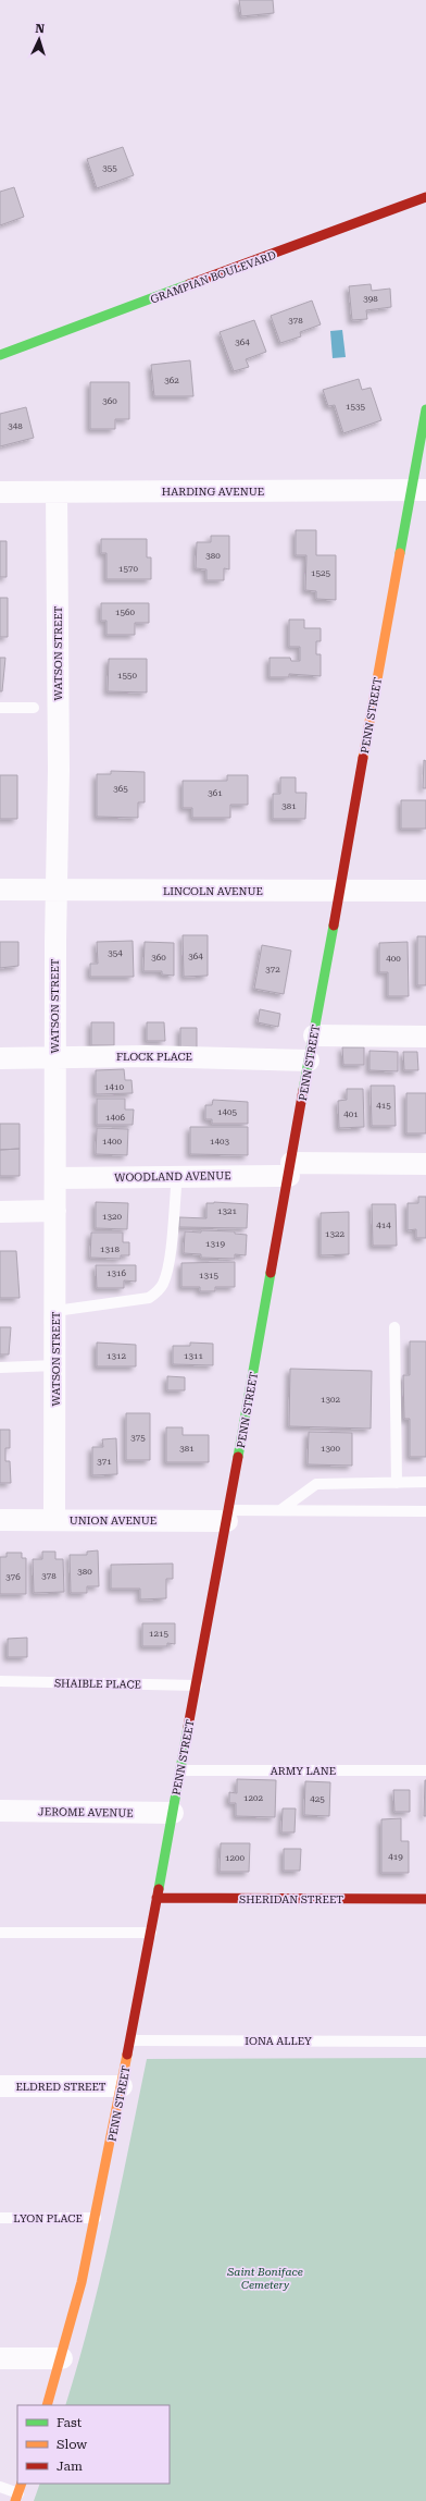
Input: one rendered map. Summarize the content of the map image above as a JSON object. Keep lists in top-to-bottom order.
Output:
{
  "streets": {
    "street": [
      "GRAMPIAN BOULEVARD",
      "HARDING AVENUE",
      "WATSON STREET",
      "PENN STREET",
      "LINCOLN AVENUE",
      "FLOCK PLACE",
      "WOODLAND AVENUE",
      "UNION AVENUE",
      "JEROME AVENUE",
      "SHERIDAN STREET",
      "ELDRED STREET"
    ],
    "lane": [
      "SHAIBLE PLACE",
      "ARMY LANE",
      "IONA ALLEY",
      "LYON PLACE"
    ]
  },
  "crossings": [
    ["HARDING AVENUE", "WATSON STREET"],
    ["HARDING AVENUE", "PENN STREET"],
    ["WATSON STREET", "LINCOLN AVENUE"],
    ["WATSON STREET", "FLOCK PLACE"],
    ["WATSON STREET", "WOODLAND AVENUE"],
    ["WATSON STREET", "UNION AVENUE"],
    ["PENN STREET", "LINCOLN AVENUE"],
    ["PENN STREET", "FLOCK PLACE"],
    ["PENN STREET", "WOODLAND AVENUE"],
    ["PENN STREET", "UNION AVENUE"],
    ["PENN STREET", "SHAIBLE PLACE"],
    ["PENN STREET", "ARMY LANE"],
    ["PENN STREET", "JEROME AVENUE"],
    ["PENN STREET", "SHERIDAN STREET"],
    ["PENN STREET", "IONA ALLEY"],
    ["PENN STREET", "ELDRED STREET"],
    ["PENN STREET", "LYON PLACE"]
  ],
  "parks": ["Saint Boniface Cemetery"],
  "house_numbers": [
    "355",
    "398",
    "378",
    "364",
    "362",
    "360",
    "1535",
    "348",
    "380",
    "1570",
    "1525",
    "1560",
    "1550",
    "365",
    "361",
    "381",
    "354",
    "364",
    "360",
    "400",
    "372",
    "1410",
    "415",
    "1405",
    "401",
    "1406",
    "1400",
    "1403",
    "1321",
    "1320",
    "414",
    "1322",
    "1319",
    "1318",
    "1316",
    "1315",
    "1312",
    "1311",
    "1302",
    "375",
    "381",
    "1300",
    "371",
    "380",
    "378",
    "376",
    "1215",
    "1202",
    "425",
    "419",
    "1200"
  ],
  "legend": ["Fast", "Slow", "Jam"],
  "north": "top"
}
